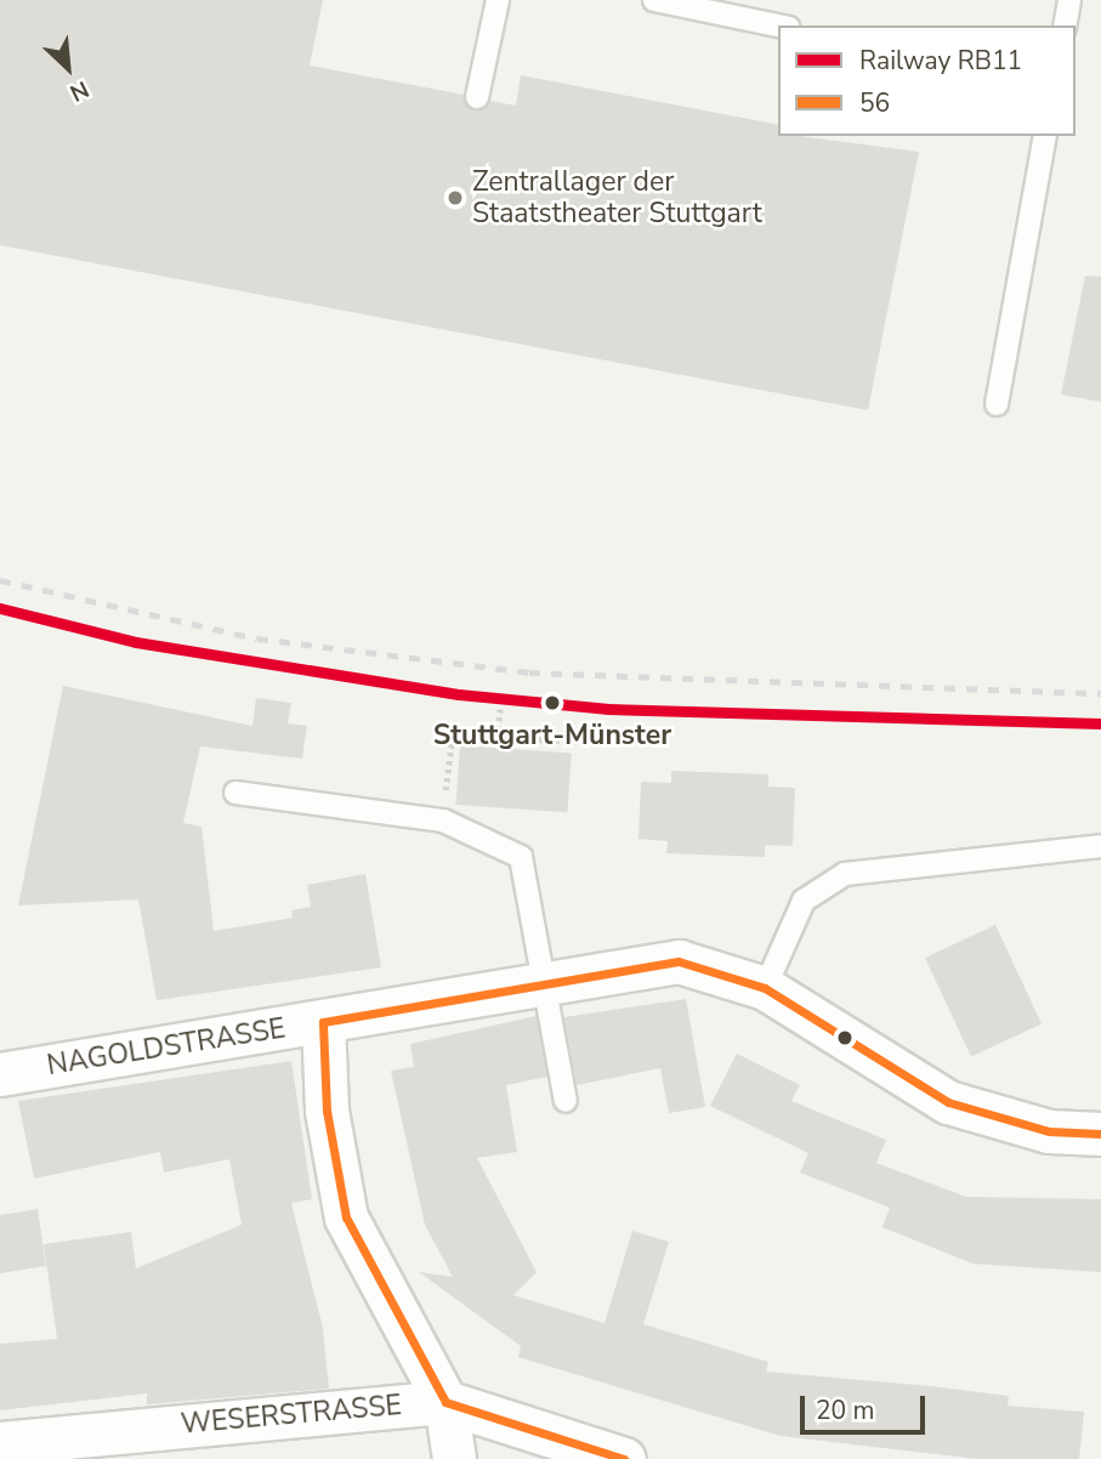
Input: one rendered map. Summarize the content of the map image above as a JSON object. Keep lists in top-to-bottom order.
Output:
{
  "streets": {
    "street": ["NAGOLDSTRASSE", "WESERSTRASSE"]
  },
  "places": ["Zentrallager der Staatstheater Stuttgart", "Stuttgart-Münster"],
  "lines": ["rail line RB11", "transit line 56"],
  "legend": ["Railway RB11", "56"],
  "scale_bar": "20 m",
  "north": "bottom right"
}
